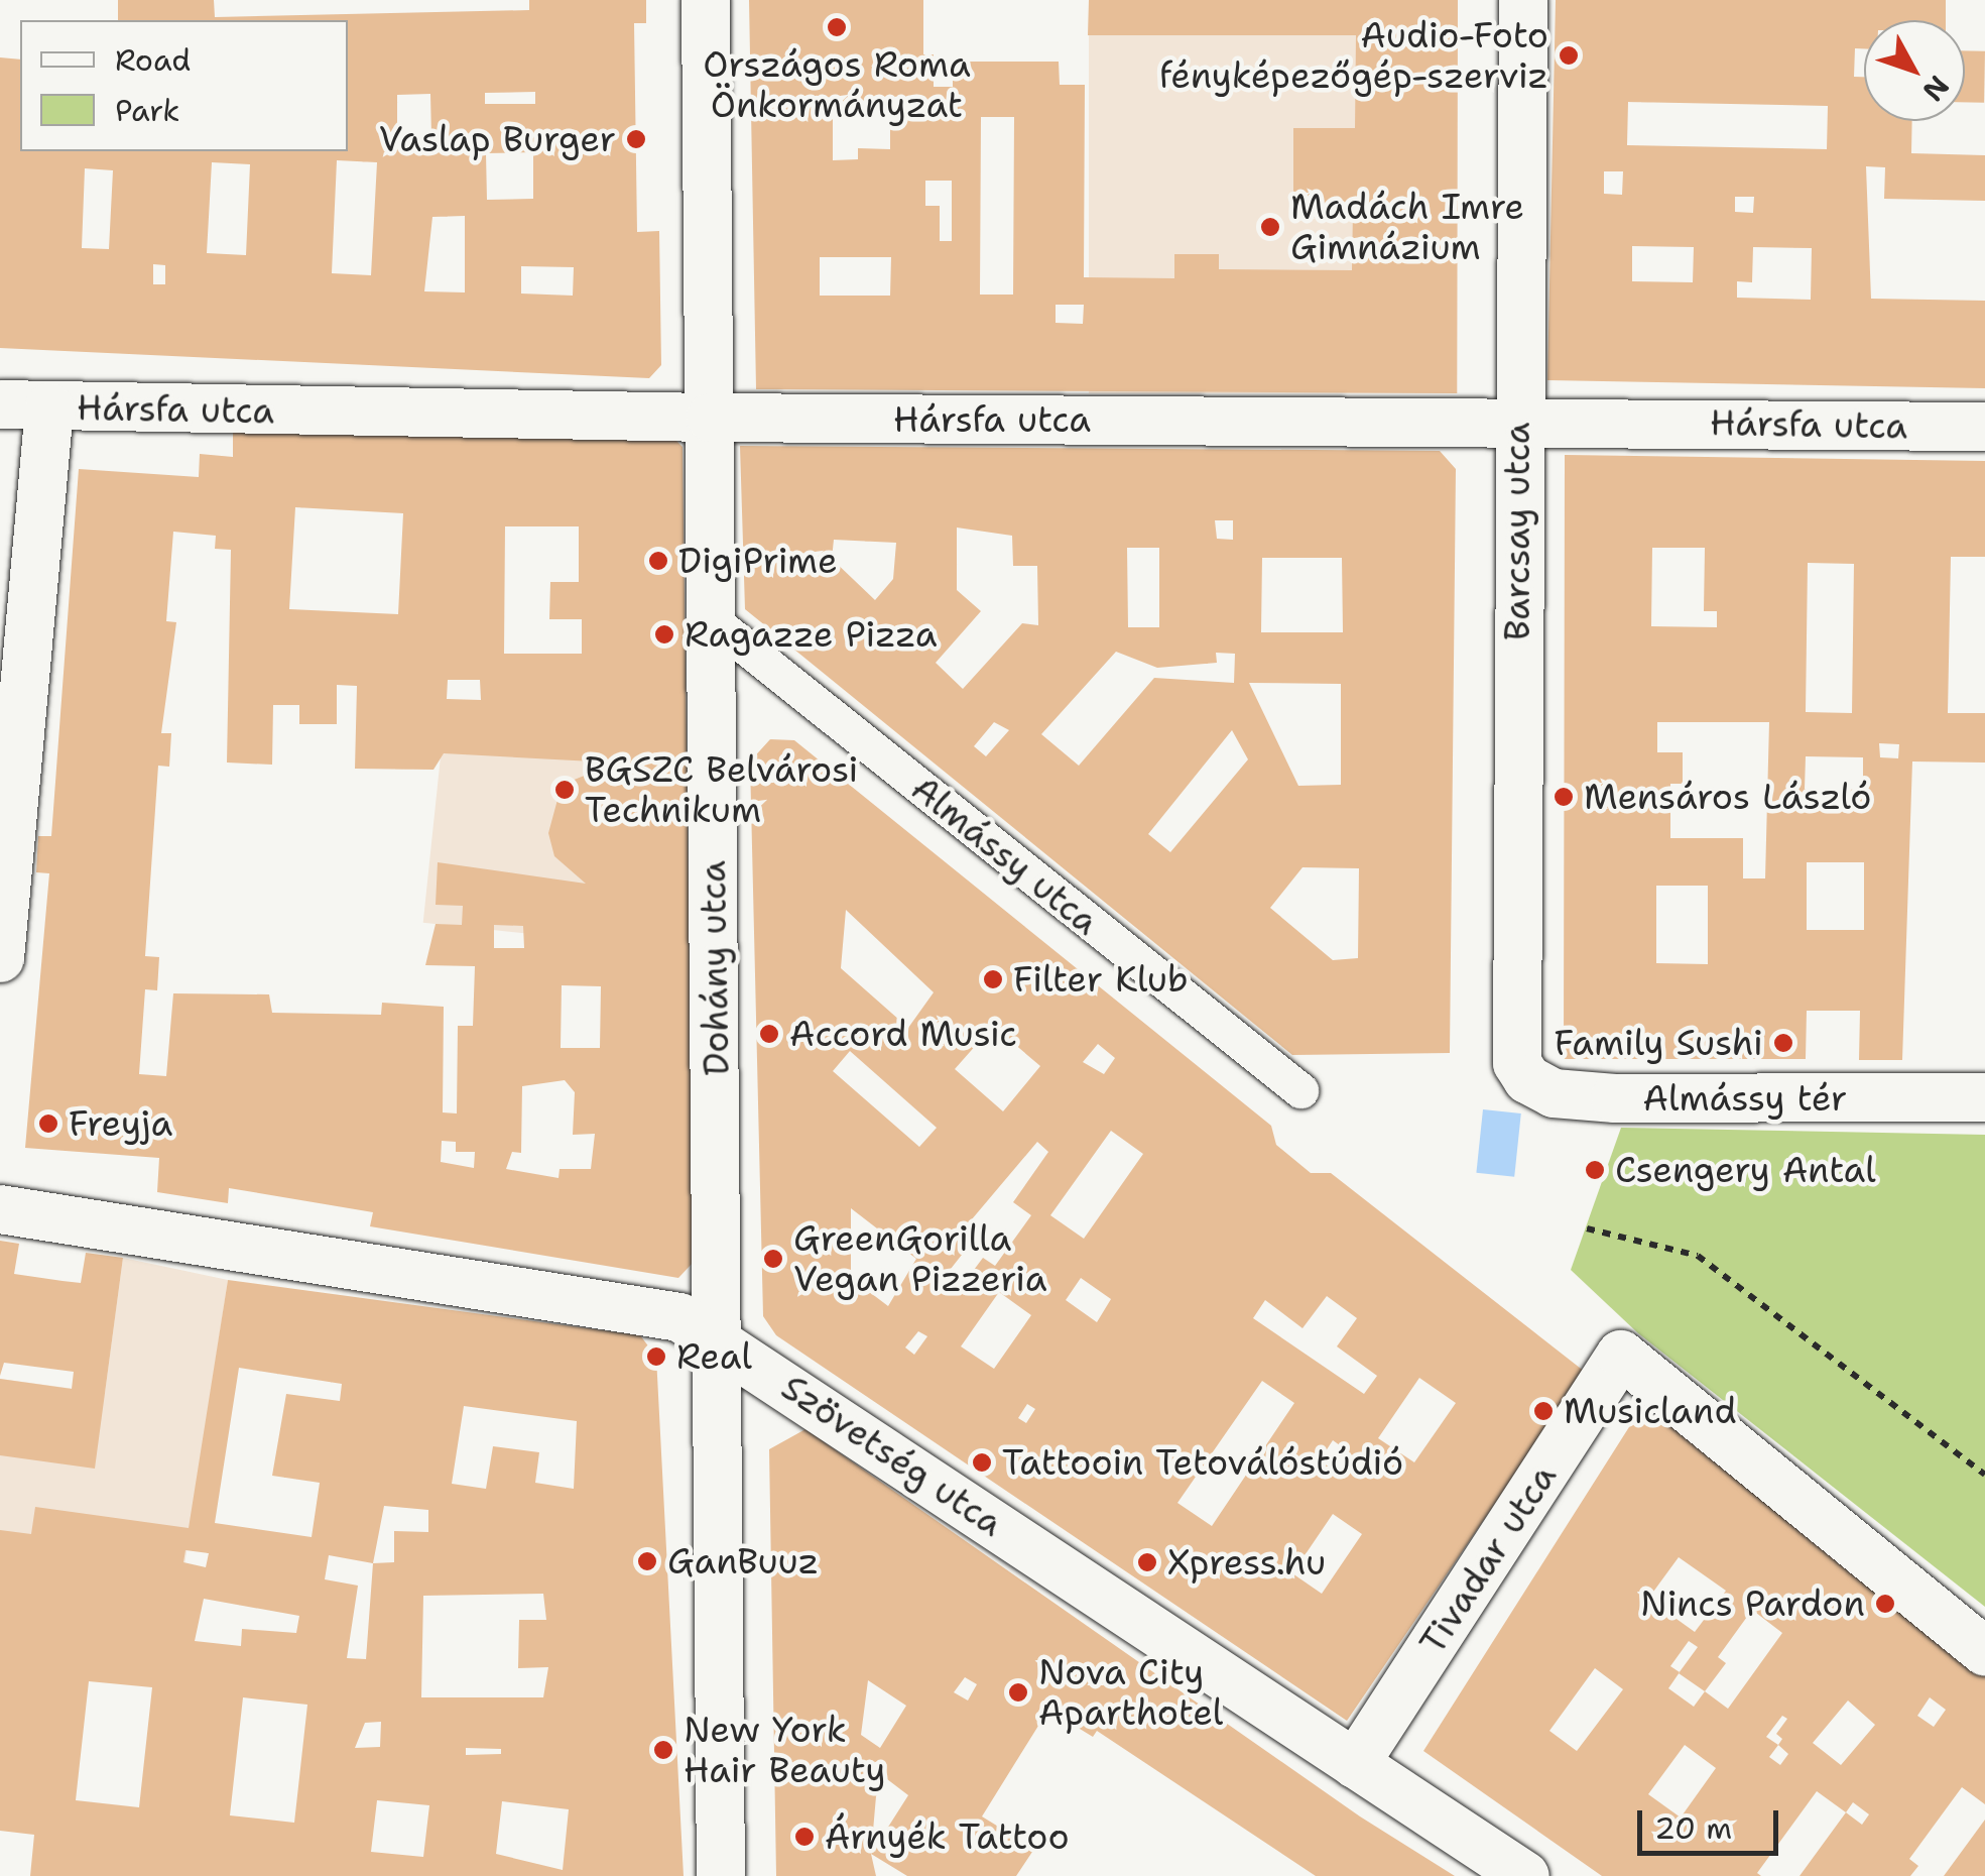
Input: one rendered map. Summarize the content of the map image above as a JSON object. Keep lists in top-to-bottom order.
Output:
{
  "streets": {
    "street": [
      "Hársfa utca",
      "Barcsay utca",
      "Almássy utca",
      "Dohány utca",
      "Almássy tér",
      "Szövetség utca",
      "Tivadar utca"
    ]
  },
  "crossings": [
    ["Hársfa utca", "Barcsay utca"],
    ["Hársfa utca", "Dohány utca"],
    ["Barcsay utca", "Almássy tér"],
    ["Almássy utca", "Dohány utca"],
    ["Dohány utca", "Szövetség utca"],
    ["Szövetség utca", "Tivadar utca"]
  ],
  "places": [
    "Országos Roma Önkormányzat",
    "Audio-Foto fényképezőgép-szerviz",
    "Vaslap Burger",
    "Madách Imre Gimnázium",
    "DigiPrime",
    "Ragazze Pizza",
    "BGSZC Belvárosi Technikum",
    "Mensáros László",
    "Filter Klub",
    "Accord Music",
    "Family Sushi",
    "Freyja",
    "Csengery Antal",
    "GreenGorilla Vegan Pizzeria",
    "Real",
    "Musicland",
    "Tattooin Tetoválóstúdió",
    "GanBuuz",
    "Xpress.hu",
    "Nincs Pardon",
    "Nova City Aparthotel",
    "New York Hair Beauty",
    "Árnyék Tattoo"
  ],
  "legend": ["Road", "Park"],
  "scale_bar": "20 m",
  "north": "bottom right"
}
